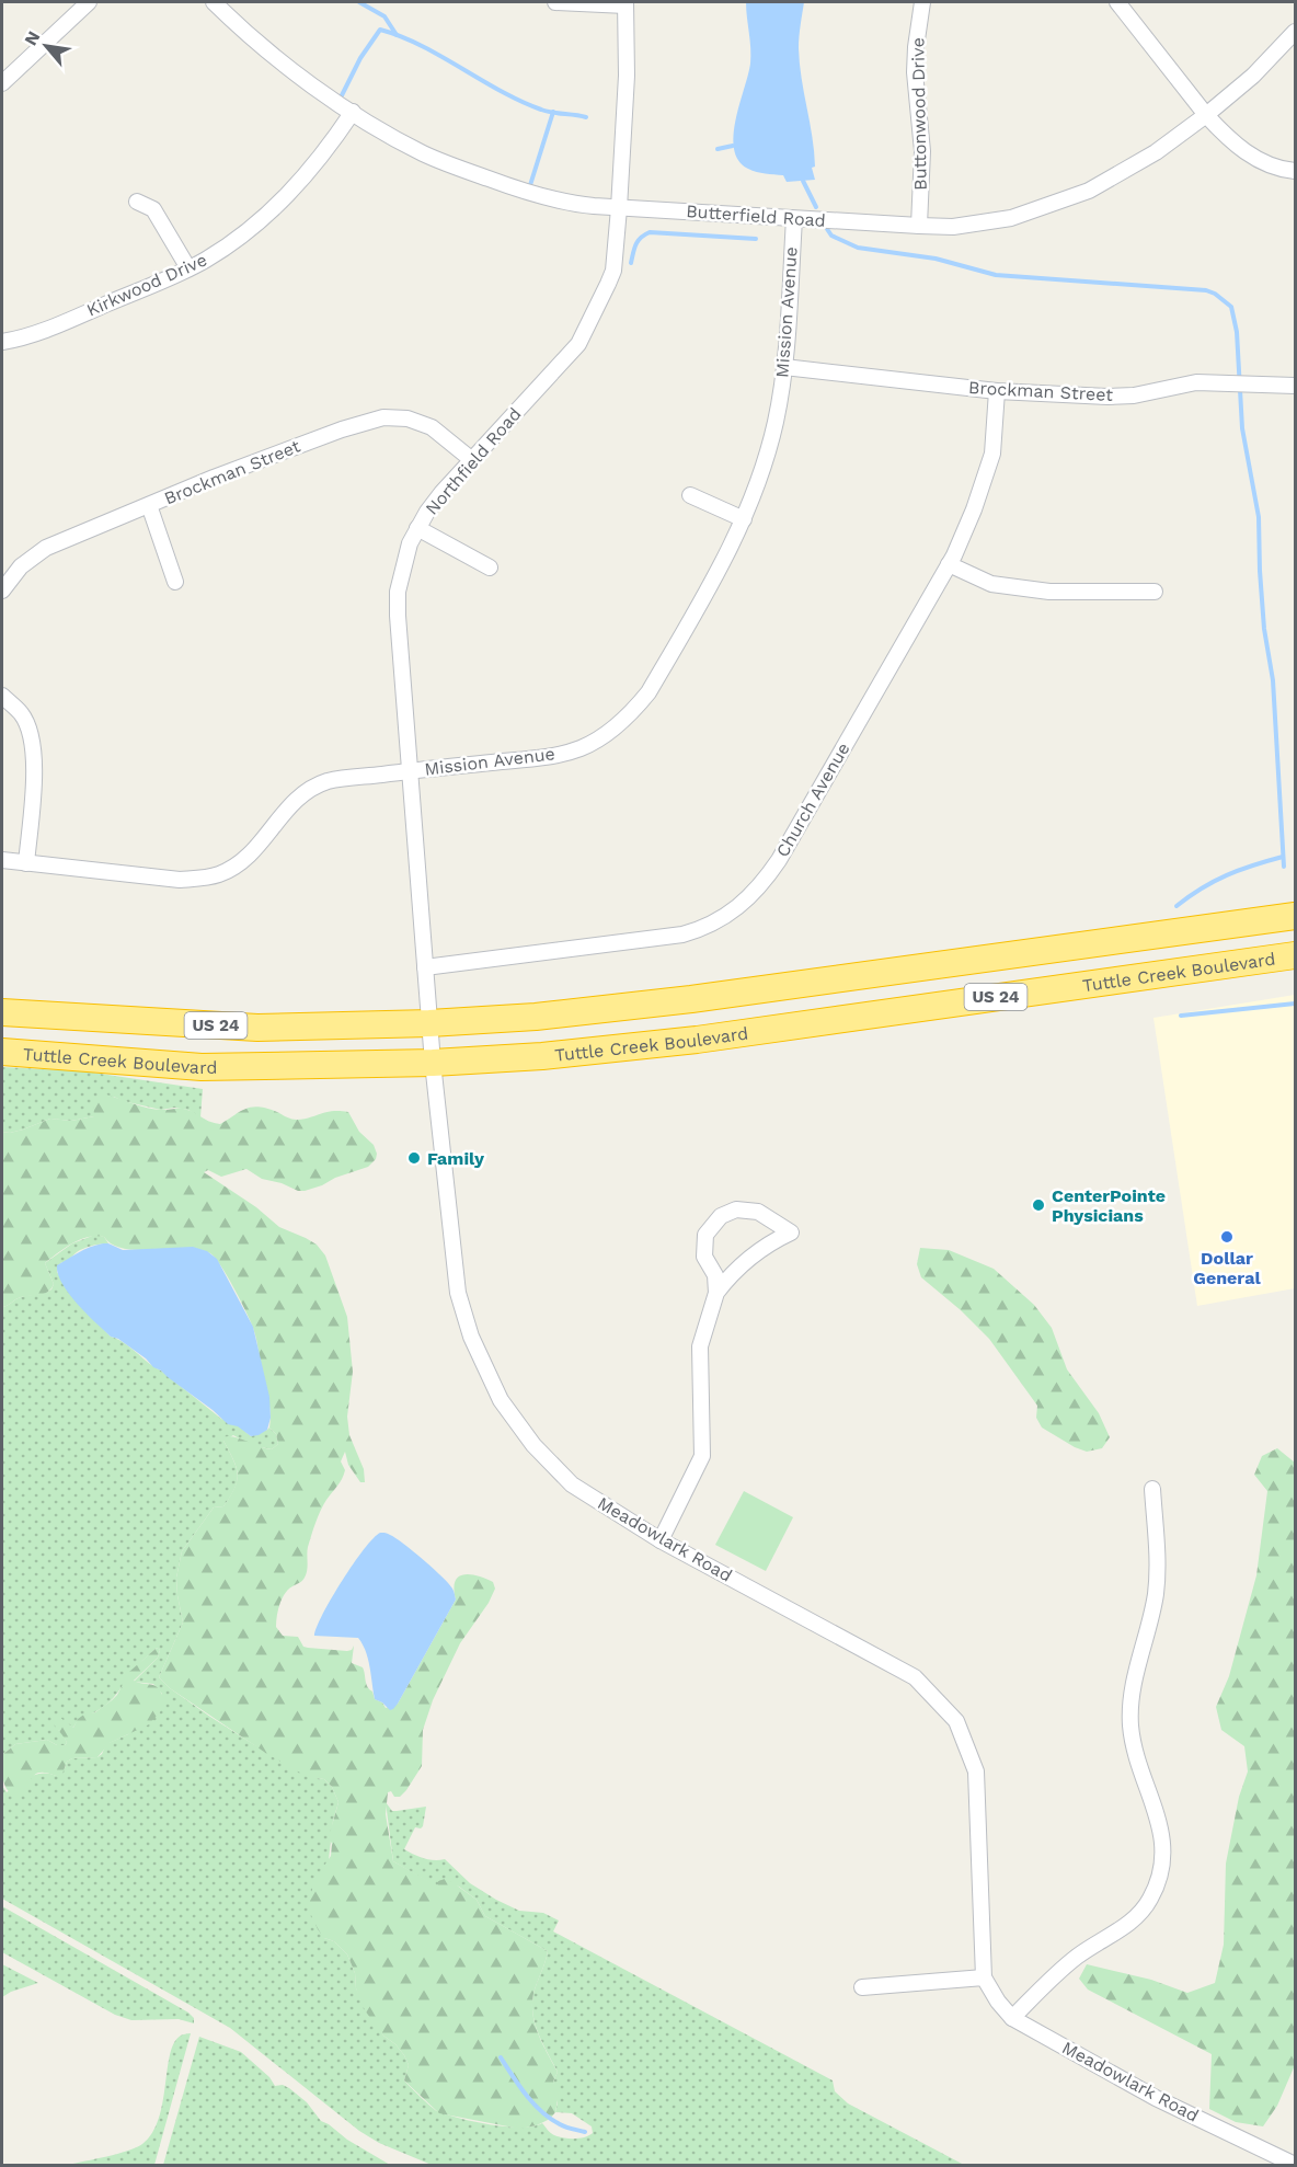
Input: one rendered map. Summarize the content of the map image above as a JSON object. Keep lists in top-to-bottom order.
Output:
{
  "streets": {
    "highway": ["Tuttle Creek Boulevard", "US 24"],
    "street": [
      "Buttonwood Drive",
      "Butterfield Road",
      "Kirkwood Drive",
      "Mission Avenue",
      "Brockman Street",
      "Northfield Road",
      "Church Avenue",
      "Meadowlark Road"
    ]
  },
  "crossings": [
    ["Buttonwood Drive", "Butterfield Road"],
    ["Butterfield Road", "Kirkwood Drive"],
    ["Butterfield Road", "Mission Avenue"],
    ["Butterfield Road", "Northfield Road"],
    ["Mission Avenue", "Brockman Street"],
    ["Mission Avenue", "Northfield Road"],
    ["Brockman Street", "Northfield Road"],
    ["Brockman Street", "Church Avenue"],
    ["Northfield Road", "Church Avenue"],
    ["Northfield Road", "Tuttle Creek Boulevard"],
    ["Northfield Road", "Meadowlark Road"],
    ["Tuttle Creek Boulevard", "Meadowlark Road"]
  ],
  "places": ["Family", "CenterPointe Physicians", "Dollar General"],
  "north": "top left"
}
